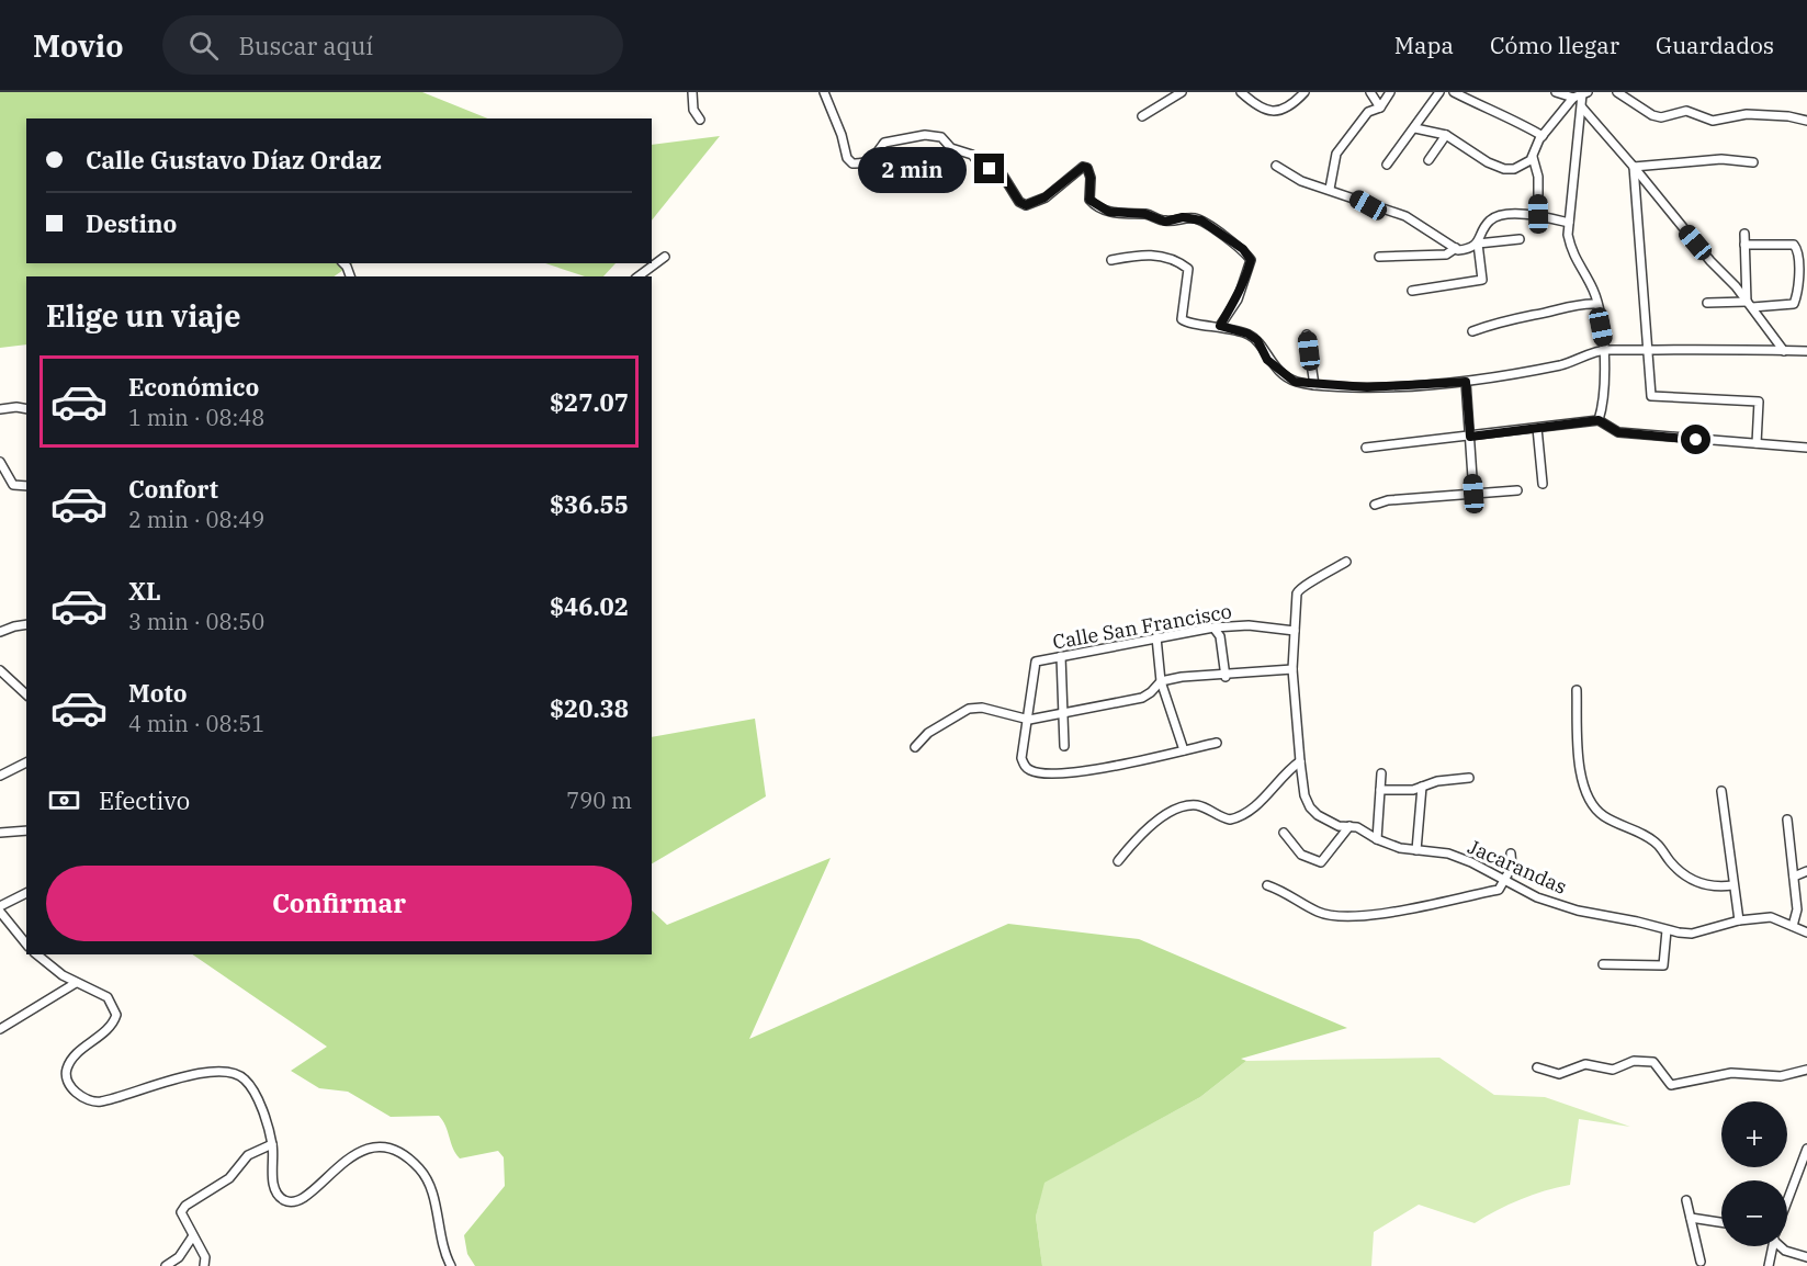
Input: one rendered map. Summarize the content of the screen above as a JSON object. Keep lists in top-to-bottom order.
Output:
{
  "streets": {
    "street": ["Calle San Francisco", "Jacarandas"]
  },
  "page": {
    "header": "Movio",
    "search": "Buscar aquí",
    "nav": ["Mapa", "Cómo llegar", "Guardados"],
    "banner": ["Calle Gustavo Díaz Ordaz", "Destino"],
    "bubble": "2 min",
    "heading": "Elige un viaje",
    "list": [
      {
        "name": "Económico",
        "note": "1 min · 08:48",
        "value": "$27.07"
      },
      {
        "name": "Confort",
        "note": "2 min · 08:49",
        "value": "$36.55"
      },
      {
        "name": "XL",
        "note": "3 min · 08:50",
        "value": "$46.02"
      },
      {
        "name": "Moto",
        "note": "4 min · 08:51",
        "value": "$20.38"
      }
    ],
    "pay": ["Efectivo", "790 m"],
    "buttons": "Confirmar",
    "map_buttons": ["+", "−"]
  }
}
